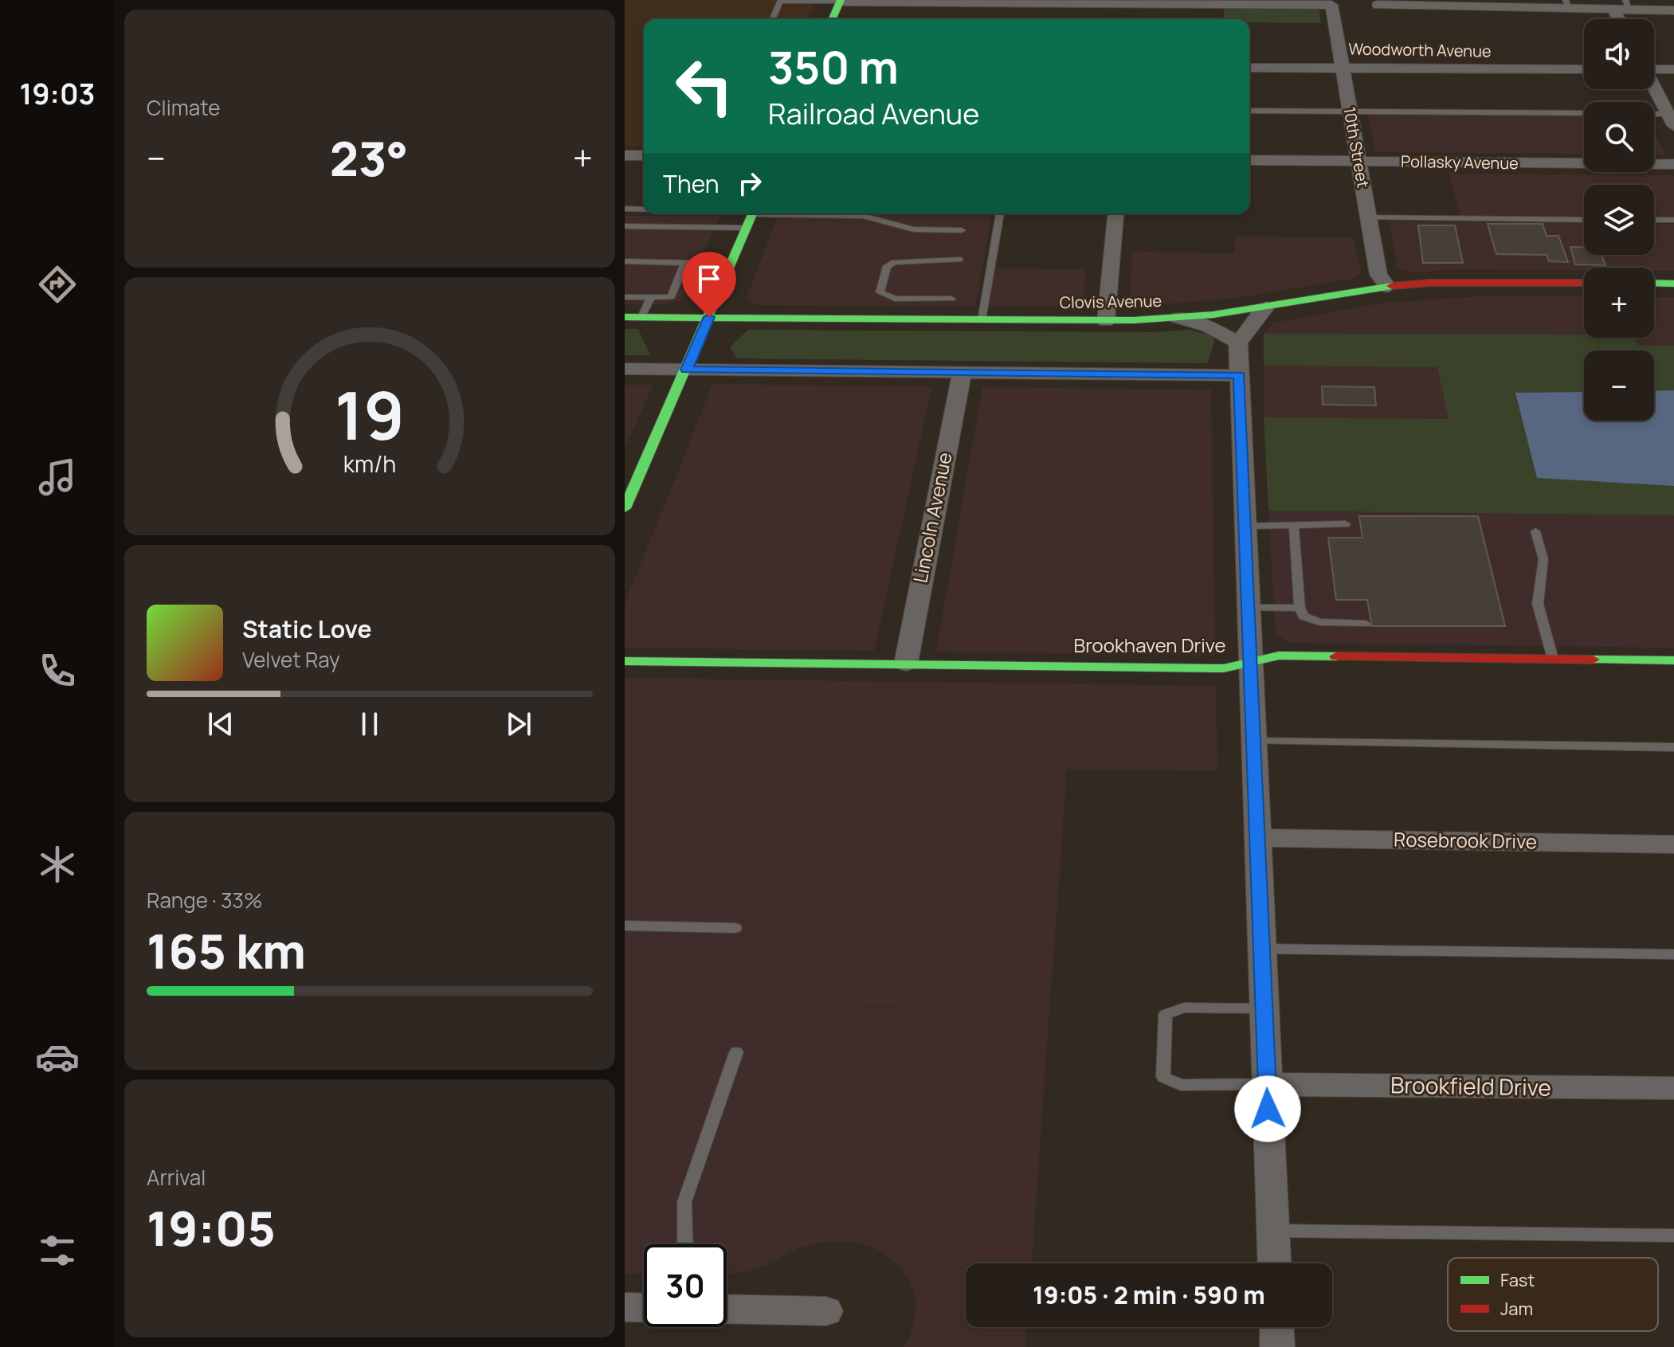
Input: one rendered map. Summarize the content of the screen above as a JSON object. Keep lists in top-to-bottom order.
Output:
{
  "streets": {
    "main road": ["Clovis Avenue", "Brookhaven Drive"],
    "street": [
      "Woodworth Avenue",
      "10th Street",
      "Pollasky Avenue",
      "Lincoln Avenue",
      "Rosebrook Drive",
      "Brookfield Drive"
    ]
  },
  "crossings": [
    ["Woodworth Avenue", "10th Street"],
    ["10th Street", "Pollasky Avenue"],
    ["10th Street", "Clovis Avenue"],
    ["Lincoln Avenue", "Brookhaven Drive"]
  ],
  "legend": ["Fast", "Jam"],
  "page": {
    "tabs": "19:03",
    "tile": [
      "Climate",
      ["Range · 33%", "165 km"],
      ["Arrival", "19:05"]
    ],
    "map_buttons": ["+", "−"],
    "turn": ["350 m", "Railroad Avenue"],
    "heat": ["−", "23°", "+"],
    "then": "Then",
    "song": ["Static Love", "Velvet Ray"],
    "limit": "30",
    "trip": "19:05 · 2 min · 590 m",
    "gauge": ["19", "km/h"]
  }
}
